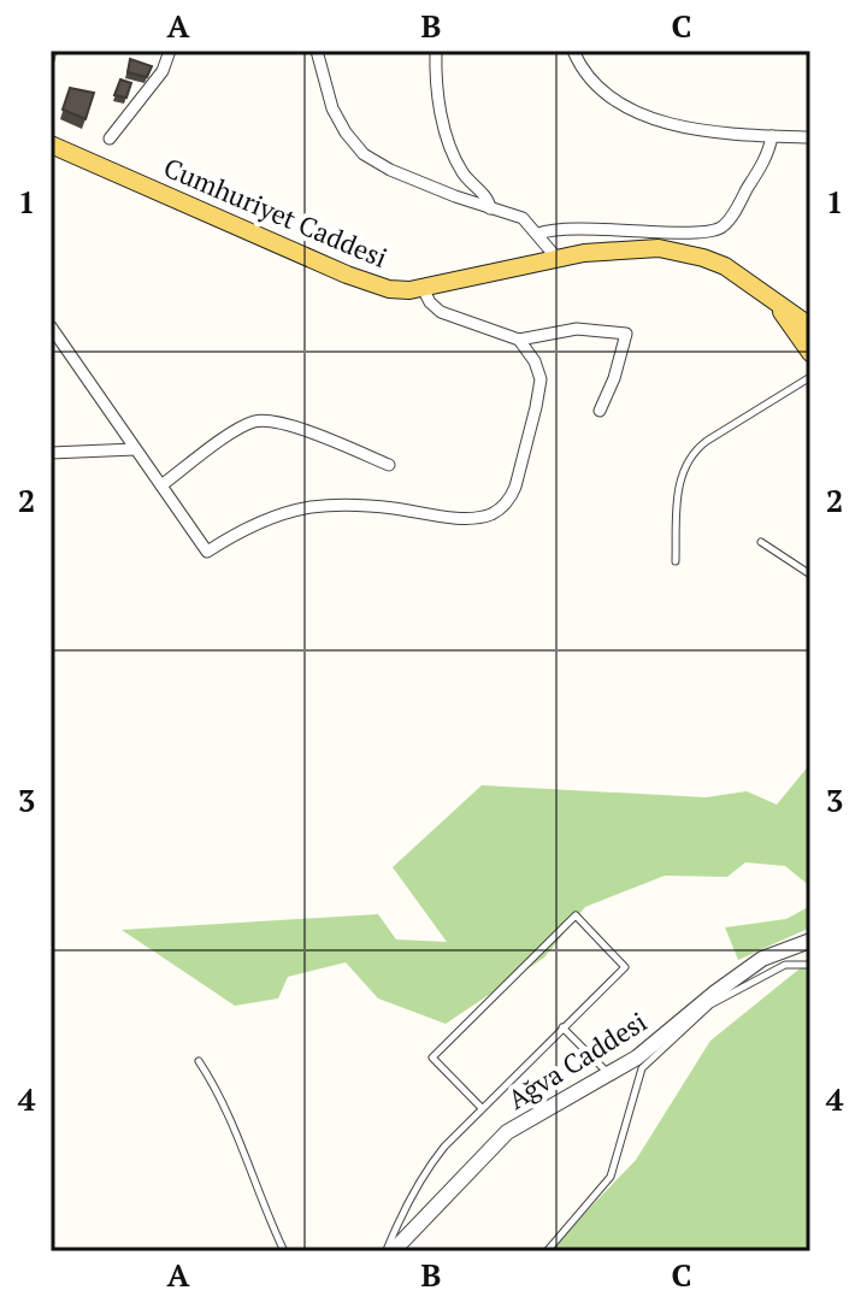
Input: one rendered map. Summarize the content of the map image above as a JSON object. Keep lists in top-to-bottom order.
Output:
{
  "streets": {
    "main road": ["Cumhuriyet Caddesi"],
    "street": ["Ağva Caddesi"]
  },
  "grid": {
    "columns": ["A", "B", "C"],
    "rows": [
      "1",
      "2",
      "3",
      "4"
    ]
  }
}
